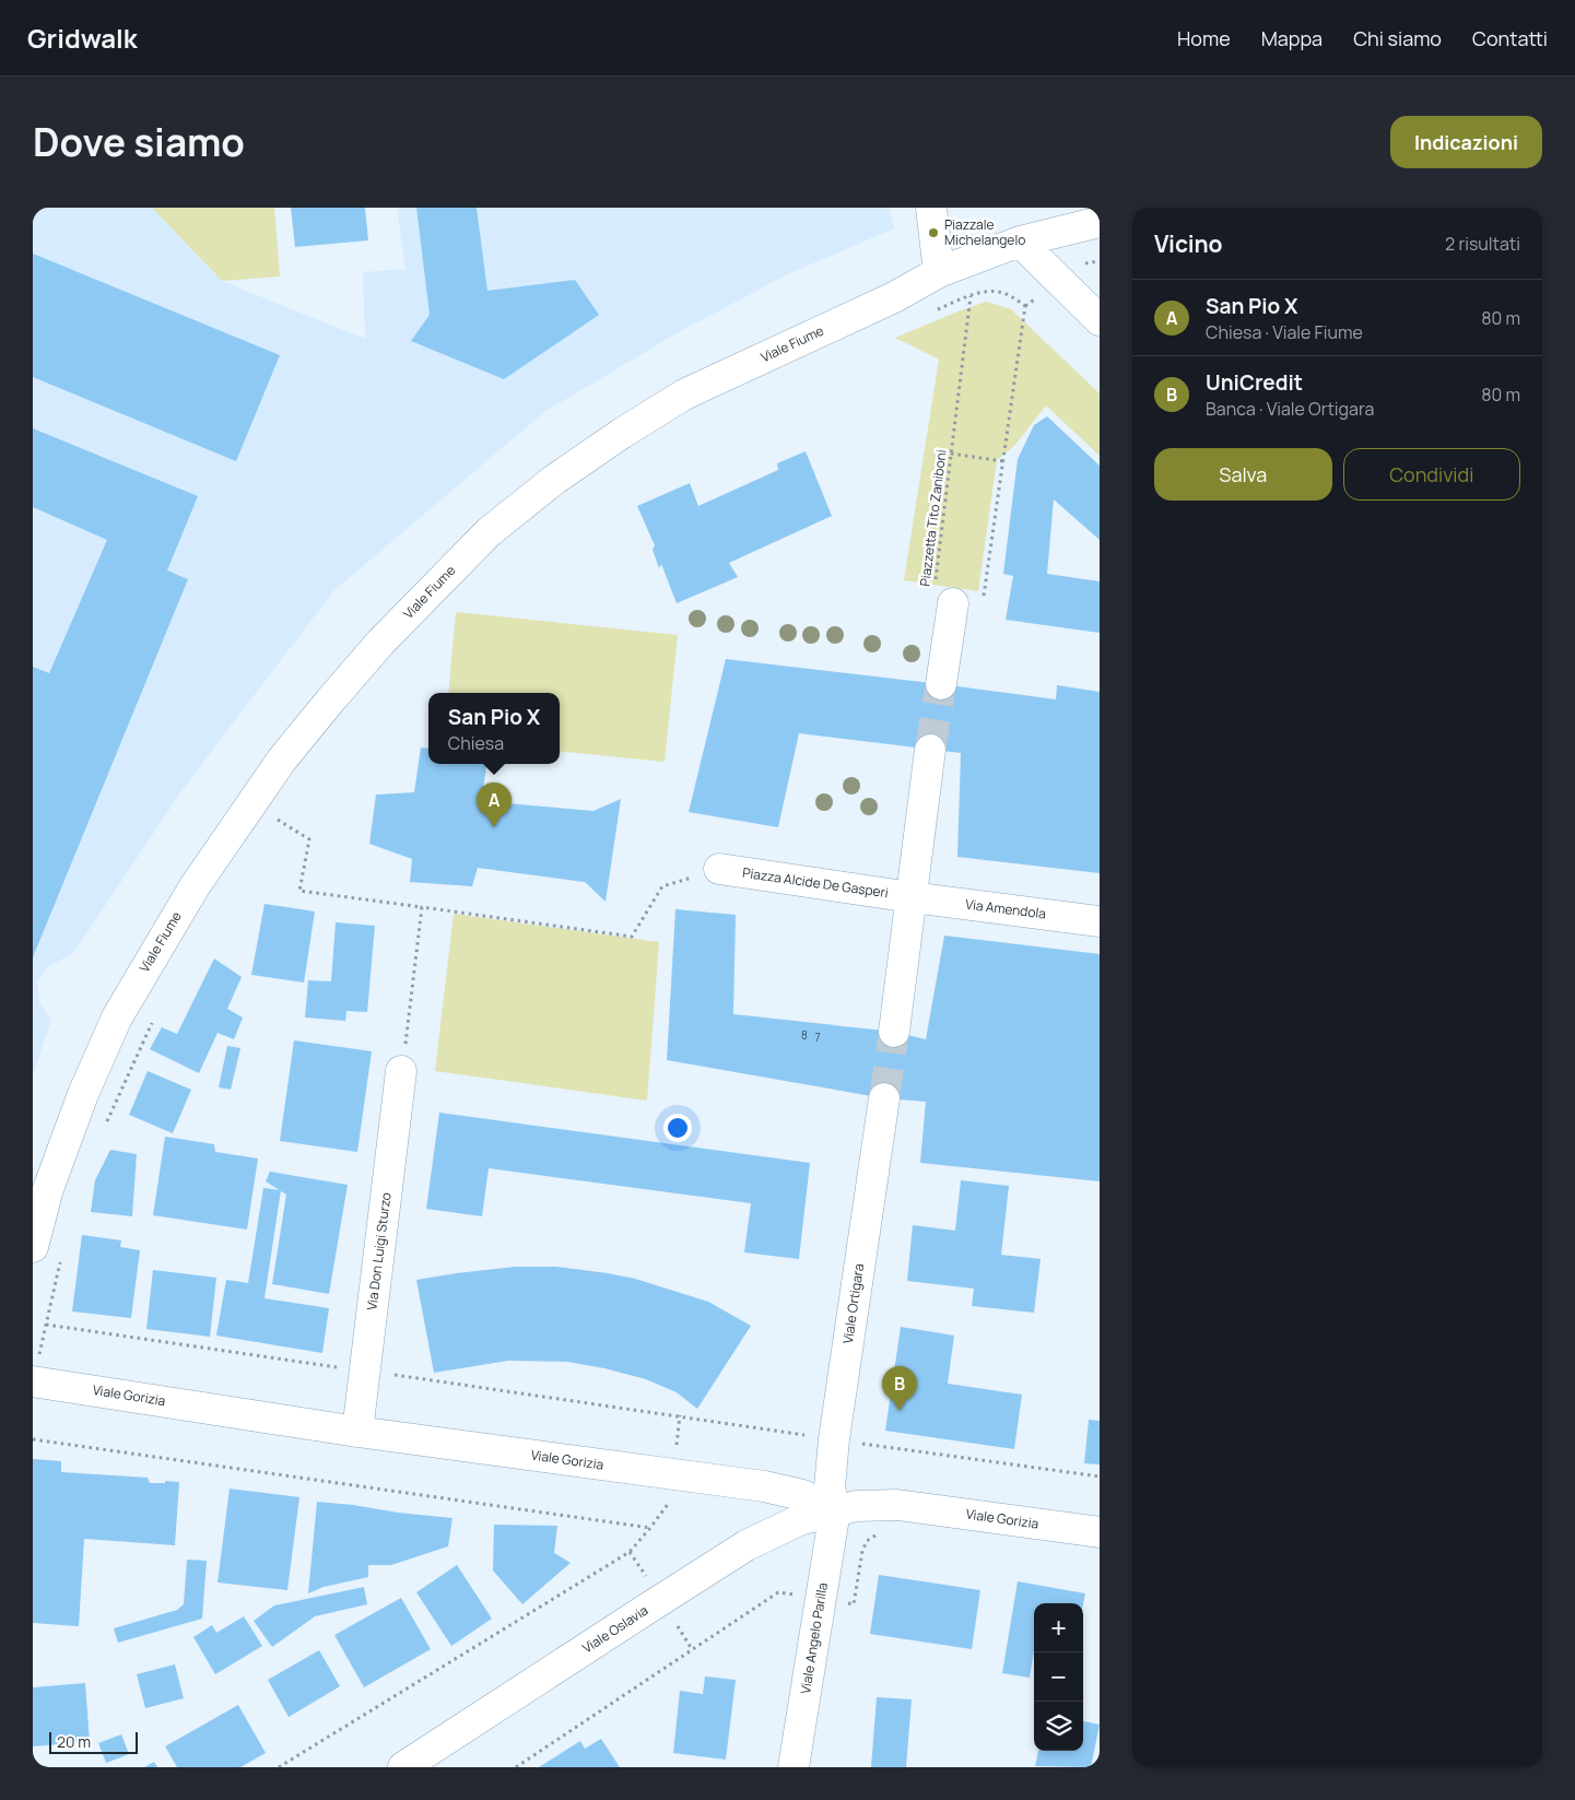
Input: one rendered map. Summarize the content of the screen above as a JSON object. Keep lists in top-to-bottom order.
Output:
{
  "streets": {
    "street": [
      "Viale Fiume",
      "Piazza Alcide De Gasperi",
      "Via Amendola",
      "Via Don Luigi Sturzo",
      "Viale Ortigara",
      "Viale Gorizia",
      "Viale Oslavia",
      "Viale Angelo Parilla"
    ],
    "path": ["Piazzetta Tito Zaniboni"]
  },
  "crossings": [
    ["Piazza Alcide De Gasperi", "Via Amendola"],
    ["Via Don Luigi Sturzo", "Viale Gorizia"],
    ["Viale Ortigara", "Viale Gorizia"],
    ["Viale Ortigara", "Viale Oslavia"],
    ["Viale Ortigara", "Viale Angelo Parilla"],
    ["Viale Gorizia", "Viale Oslavia"],
    ["Viale Gorizia", "Viale Angelo Parilla"],
    ["Viale Oslavia", "Viale Angelo Parilla"]
  ],
  "places": ["Piazzale Michelangelo"],
  "house_numbers": ["8", "7"],
  "scale_bar": "20 m",
  "page": {
    "header": "Gridwalk",
    "nav": [
      "Home",
      "Mappa",
      "Chi siamo",
      "Contatti"
    ],
    "title": "Dove siamo",
    "buttons": [
      "Indicazioni",
      ["Salva", "Condividi"]
    ],
    "heading": ["Vicino", "2 risultati"],
    "list": [
      {
        "mark": "A",
        "name": "San Pio X",
        "note": "Chiesa · Viale Fiume",
        "value": "80 m"
      },
      {
        "mark": "B",
        "name": "UniCredit",
        "note": "Banca · Viale Ortigara",
        "value": "80 m"
      }
    ],
    "popup": ["San Pio X", "Chiesa"],
    "pins": ["A", "B"],
    "map_buttons": ["+", "−"],
    "scale": "20 m"
  }
}
